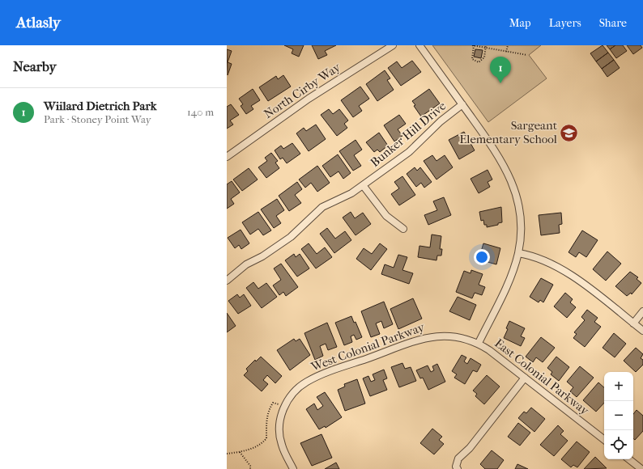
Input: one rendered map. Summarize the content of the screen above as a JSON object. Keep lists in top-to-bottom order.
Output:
{
  "streets": {
    "street": [
      "North Cirby Way",
      "Bunker Hill Drive",
      "West Colonial Parkway",
      "East Colonial Parkway"
    ]
  },
  "crossings": [
    ["West Colonial Parkway", "East Colonial Parkway"]
  ],
  "places": {
    "school or university": ["Sargeant Elementary School"]
  },
  "page": {
    "header": "Atlasly",
    "nav": ["Map", "Layers", "Share"],
    "heading": "Nearby",
    "pins": "1",
    "list": [
      {
        "mark": "1",
        "name": "Wiilard Dietrich Park",
        "note": "Park · Stoney Point Way",
        "value": "140 m"
      }
    ],
    "map_buttons": ["+", "−"]
  }
}
